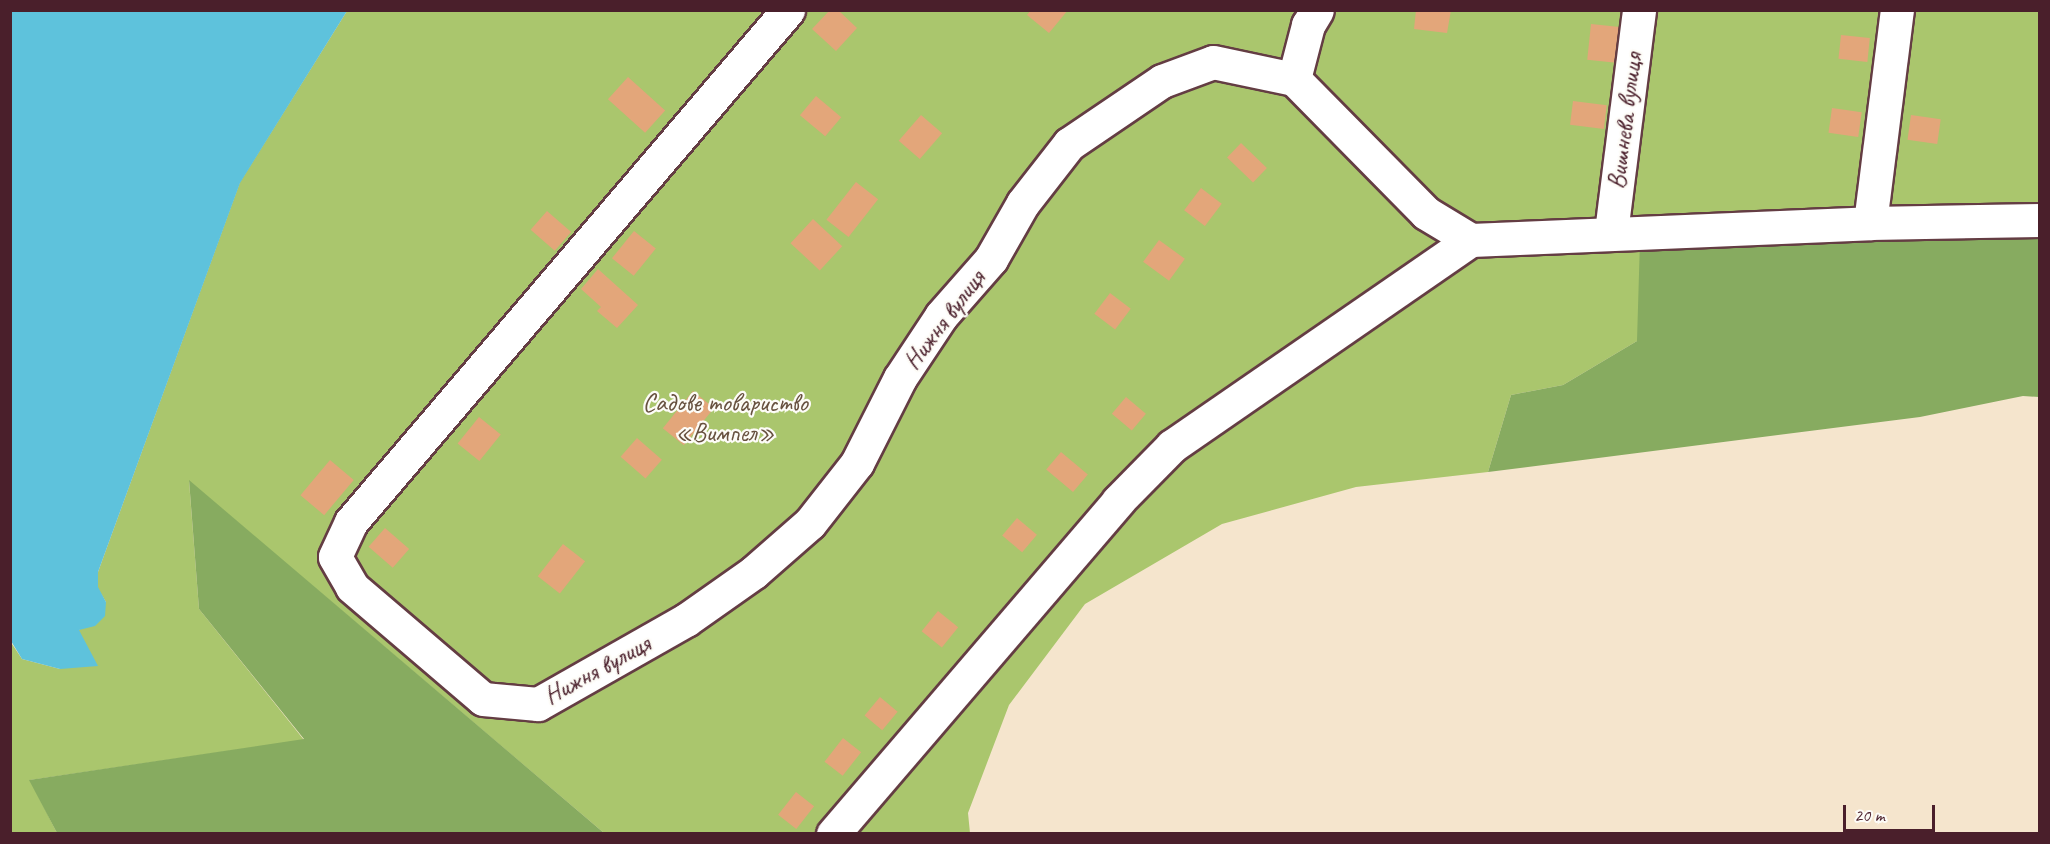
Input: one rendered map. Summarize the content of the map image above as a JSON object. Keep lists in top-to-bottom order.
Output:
{
  "streets": {
    "lane": ["Вишнева вулиця", "Нижня вулиця"]
  },
  "parks": ["Садове товариство «Вимпел»"],
  "scale_bar": "20 m"
}
